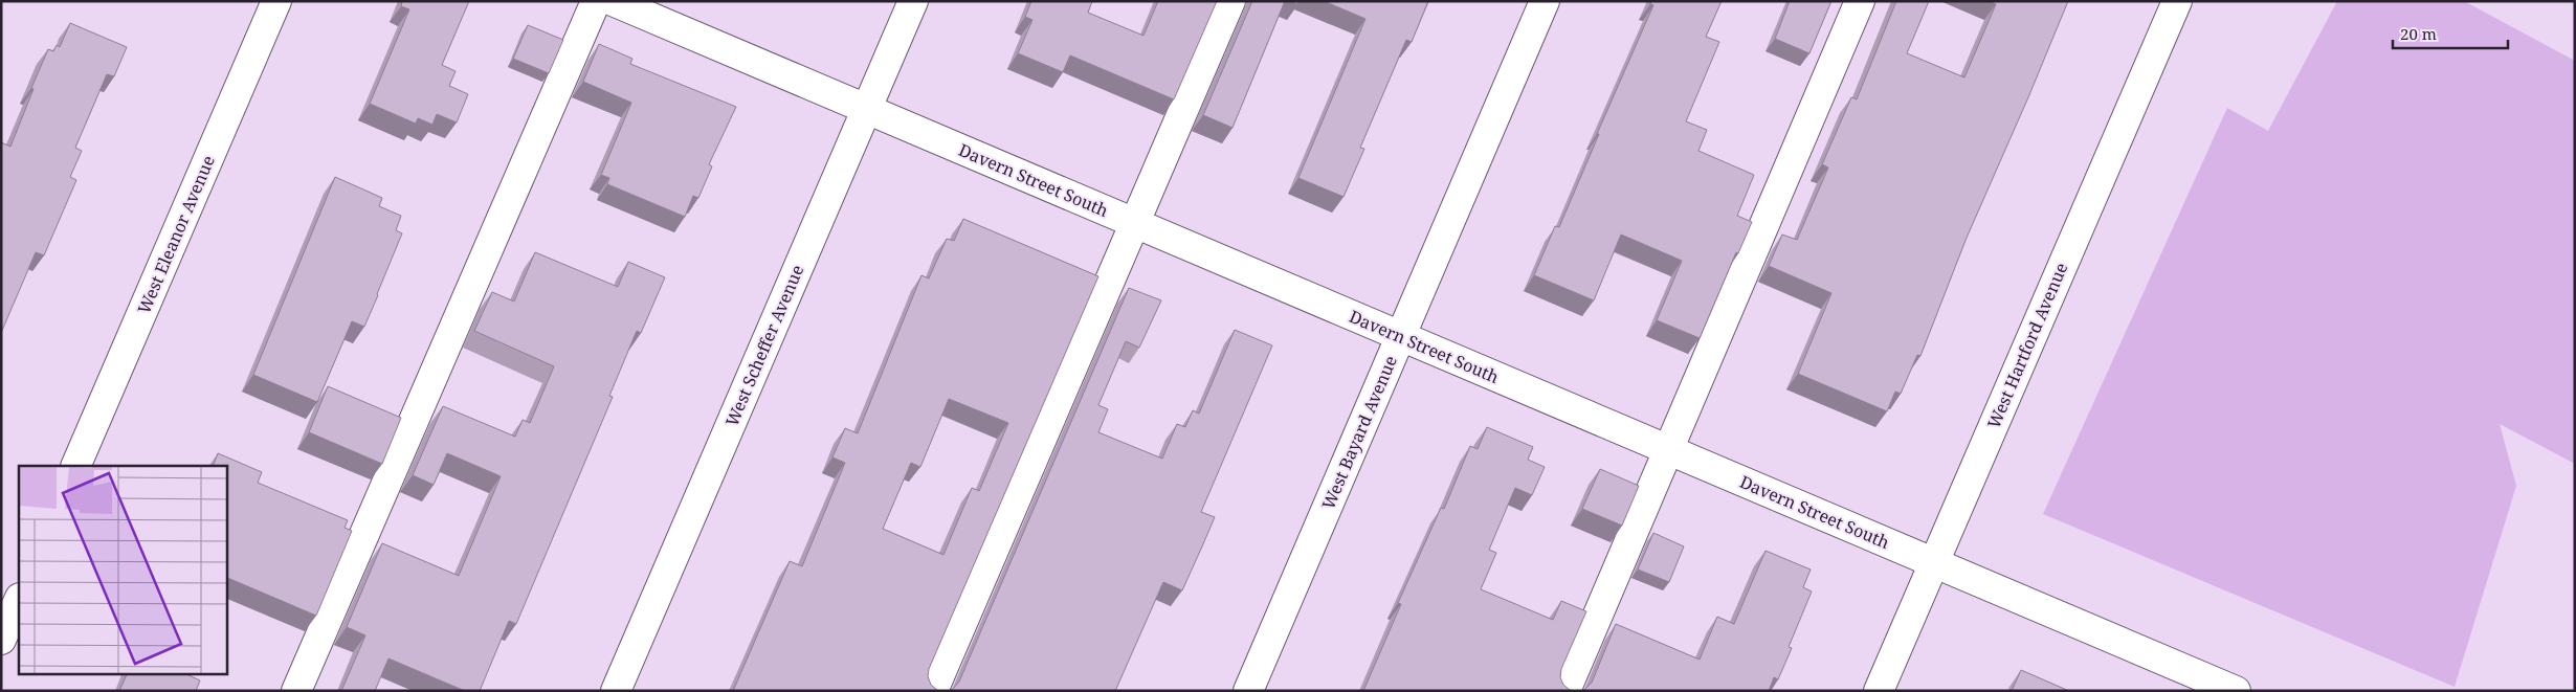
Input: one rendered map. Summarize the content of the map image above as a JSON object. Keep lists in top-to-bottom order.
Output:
{
  "streets": {
    "street": [
      "Davern Street South",
      "West Eleanor Avenue",
      "West Scheffer Avenue",
      "West Hartford Avenue",
      "West Bayard Avenue"
    ]
  },
  "crossings": [
    ["Davern Street South", "West Scheffer Avenue"],
    ["Davern Street South", "West Hartford Avenue"],
    ["Davern Street South", "West Bayard Avenue"]
  ],
  "scale_bar": "20 m"
}
